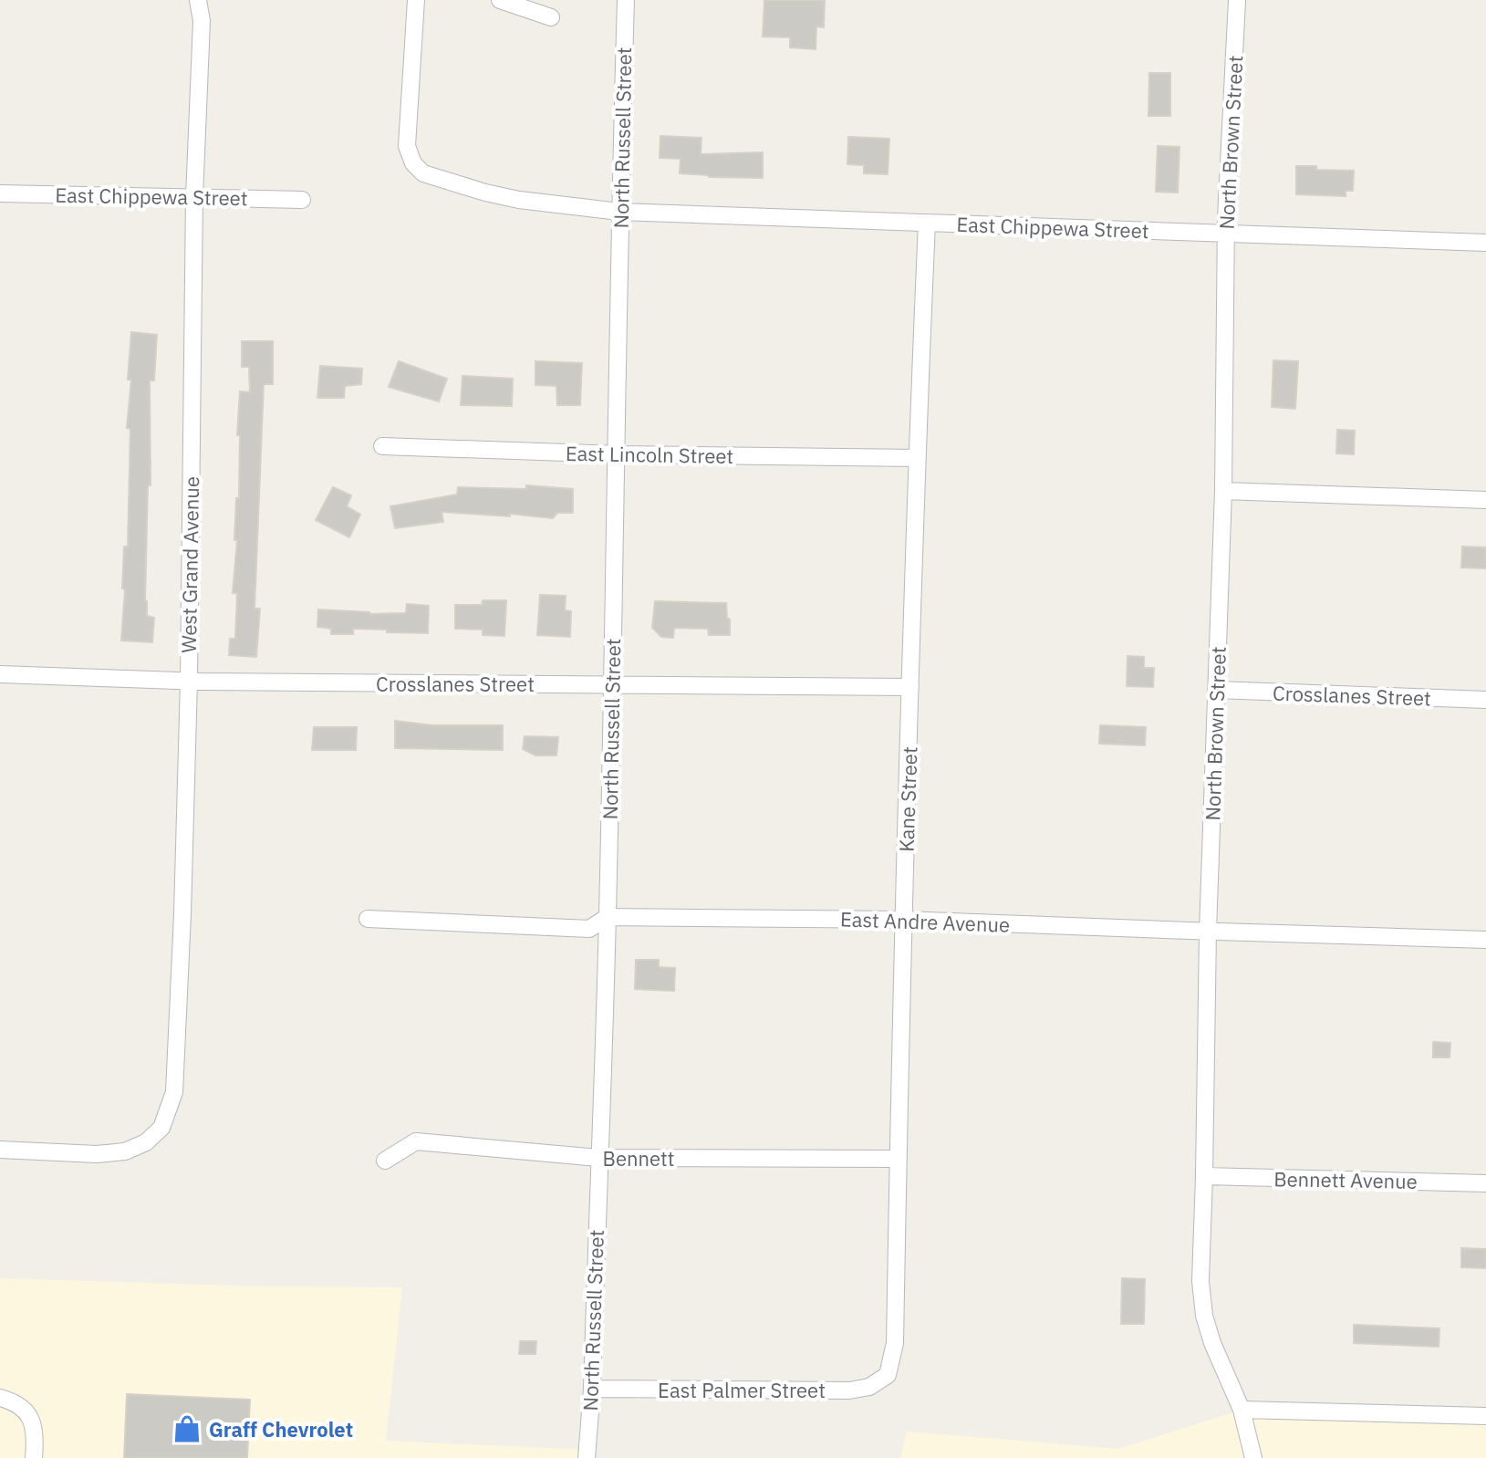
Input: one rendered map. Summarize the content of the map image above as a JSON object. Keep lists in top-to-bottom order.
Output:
{
  "streets": {
    "street": [
      "North Russell Street",
      "North Brown Street",
      "East Chippewa Street",
      "East Lincoln Street",
      "West Grand Avenue",
      "Crosslanes Street",
      "Kane Street",
      "East Andre Avenue",
      "Bennett",
      "Bennett Avenue",
      "East Palmer Street"
    ]
  },
  "crossings": [
    ["North Russell Street", "East Chippewa Street"],
    ["North Russell Street", "East Lincoln Street"],
    ["North Russell Street", "Crosslanes Street"],
    ["North Russell Street", "East Andre Avenue"],
    ["North Russell Street", "Bennett"],
    ["North Russell Street", "East Palmer Street"],
    ["North Brown Street", "East Chippewa Street"],
    ["North Brown Street", "Crosslanes Street"],
    ["North Brown Street", "East Andre Avenue"],
    ["North Brown Street", "Bennett Avenue"],
    ["East Chippewa Street", "West Grand Avenue"],
    ["East Chippewa Street", "Kane Street"],
    ["East Lincoln Street", "Kane Street"],
    ["West Grand Avenue", "Crosslanes Street"],
    ["Crosslanes Street", "Kane Street"],
    ["Kane Street", "East Andre Avenue"],
    ["Kane Street", "Bennett"],
    ["Kane Street", "East Palmer Street"]
  ],
  "places": {
    "shop": ["Graff Chevrolet"]
  }
}
